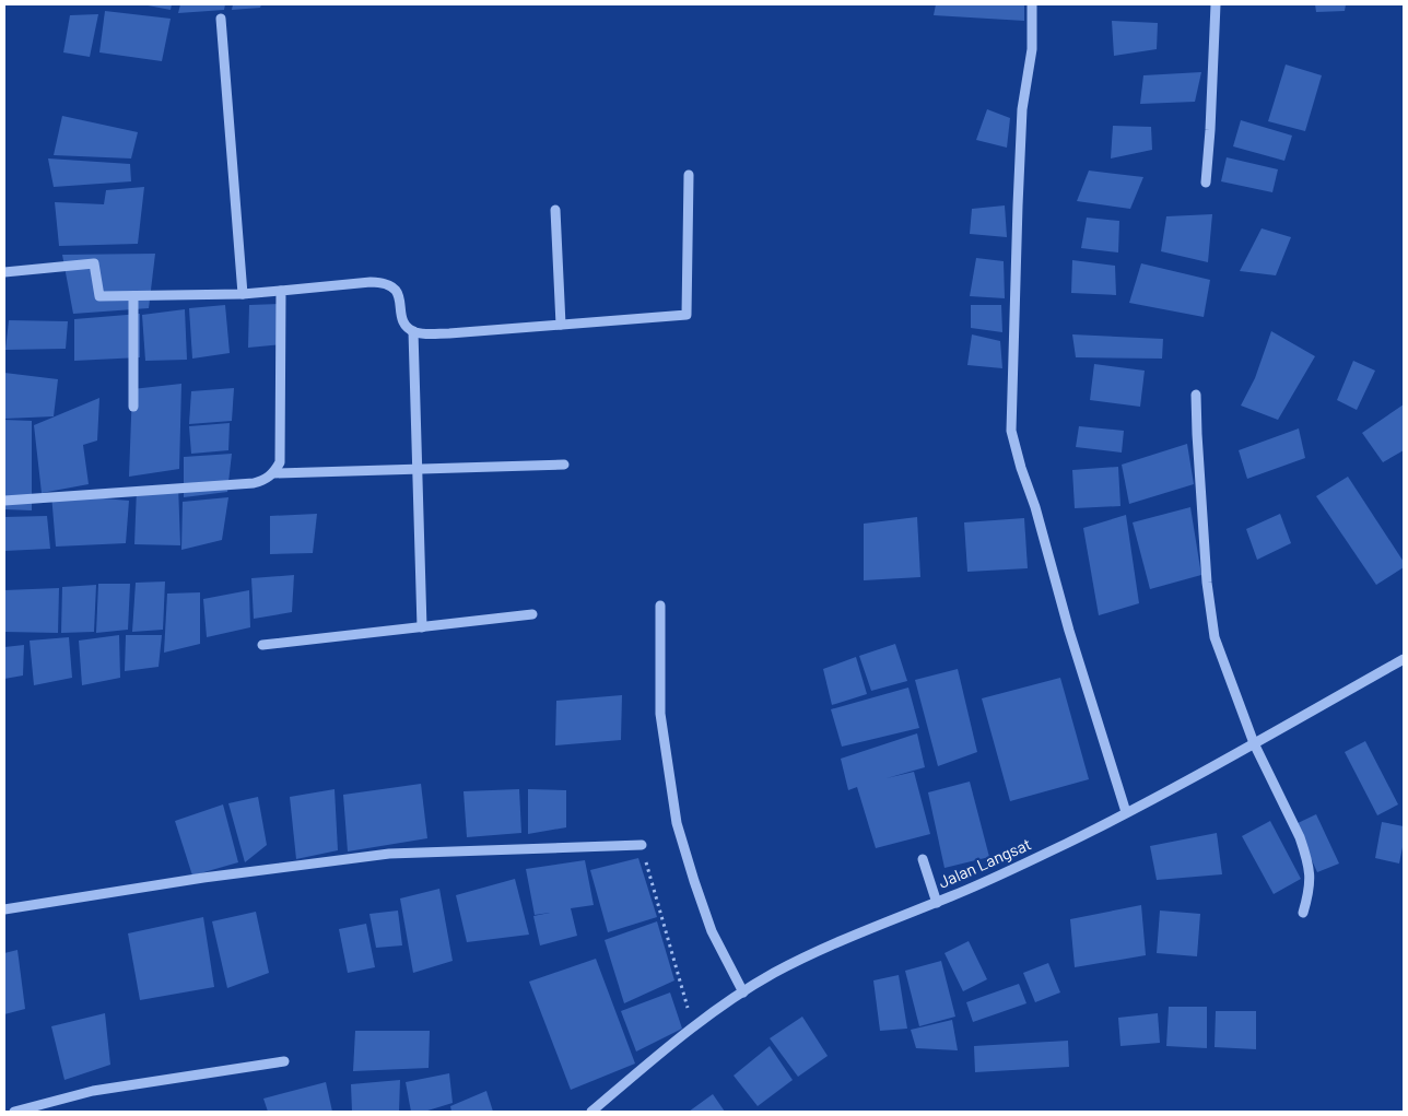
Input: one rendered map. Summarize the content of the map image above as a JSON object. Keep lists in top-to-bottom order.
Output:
{
  "streets": {
    "street": ["Jalan Langsat"]
  }
}
